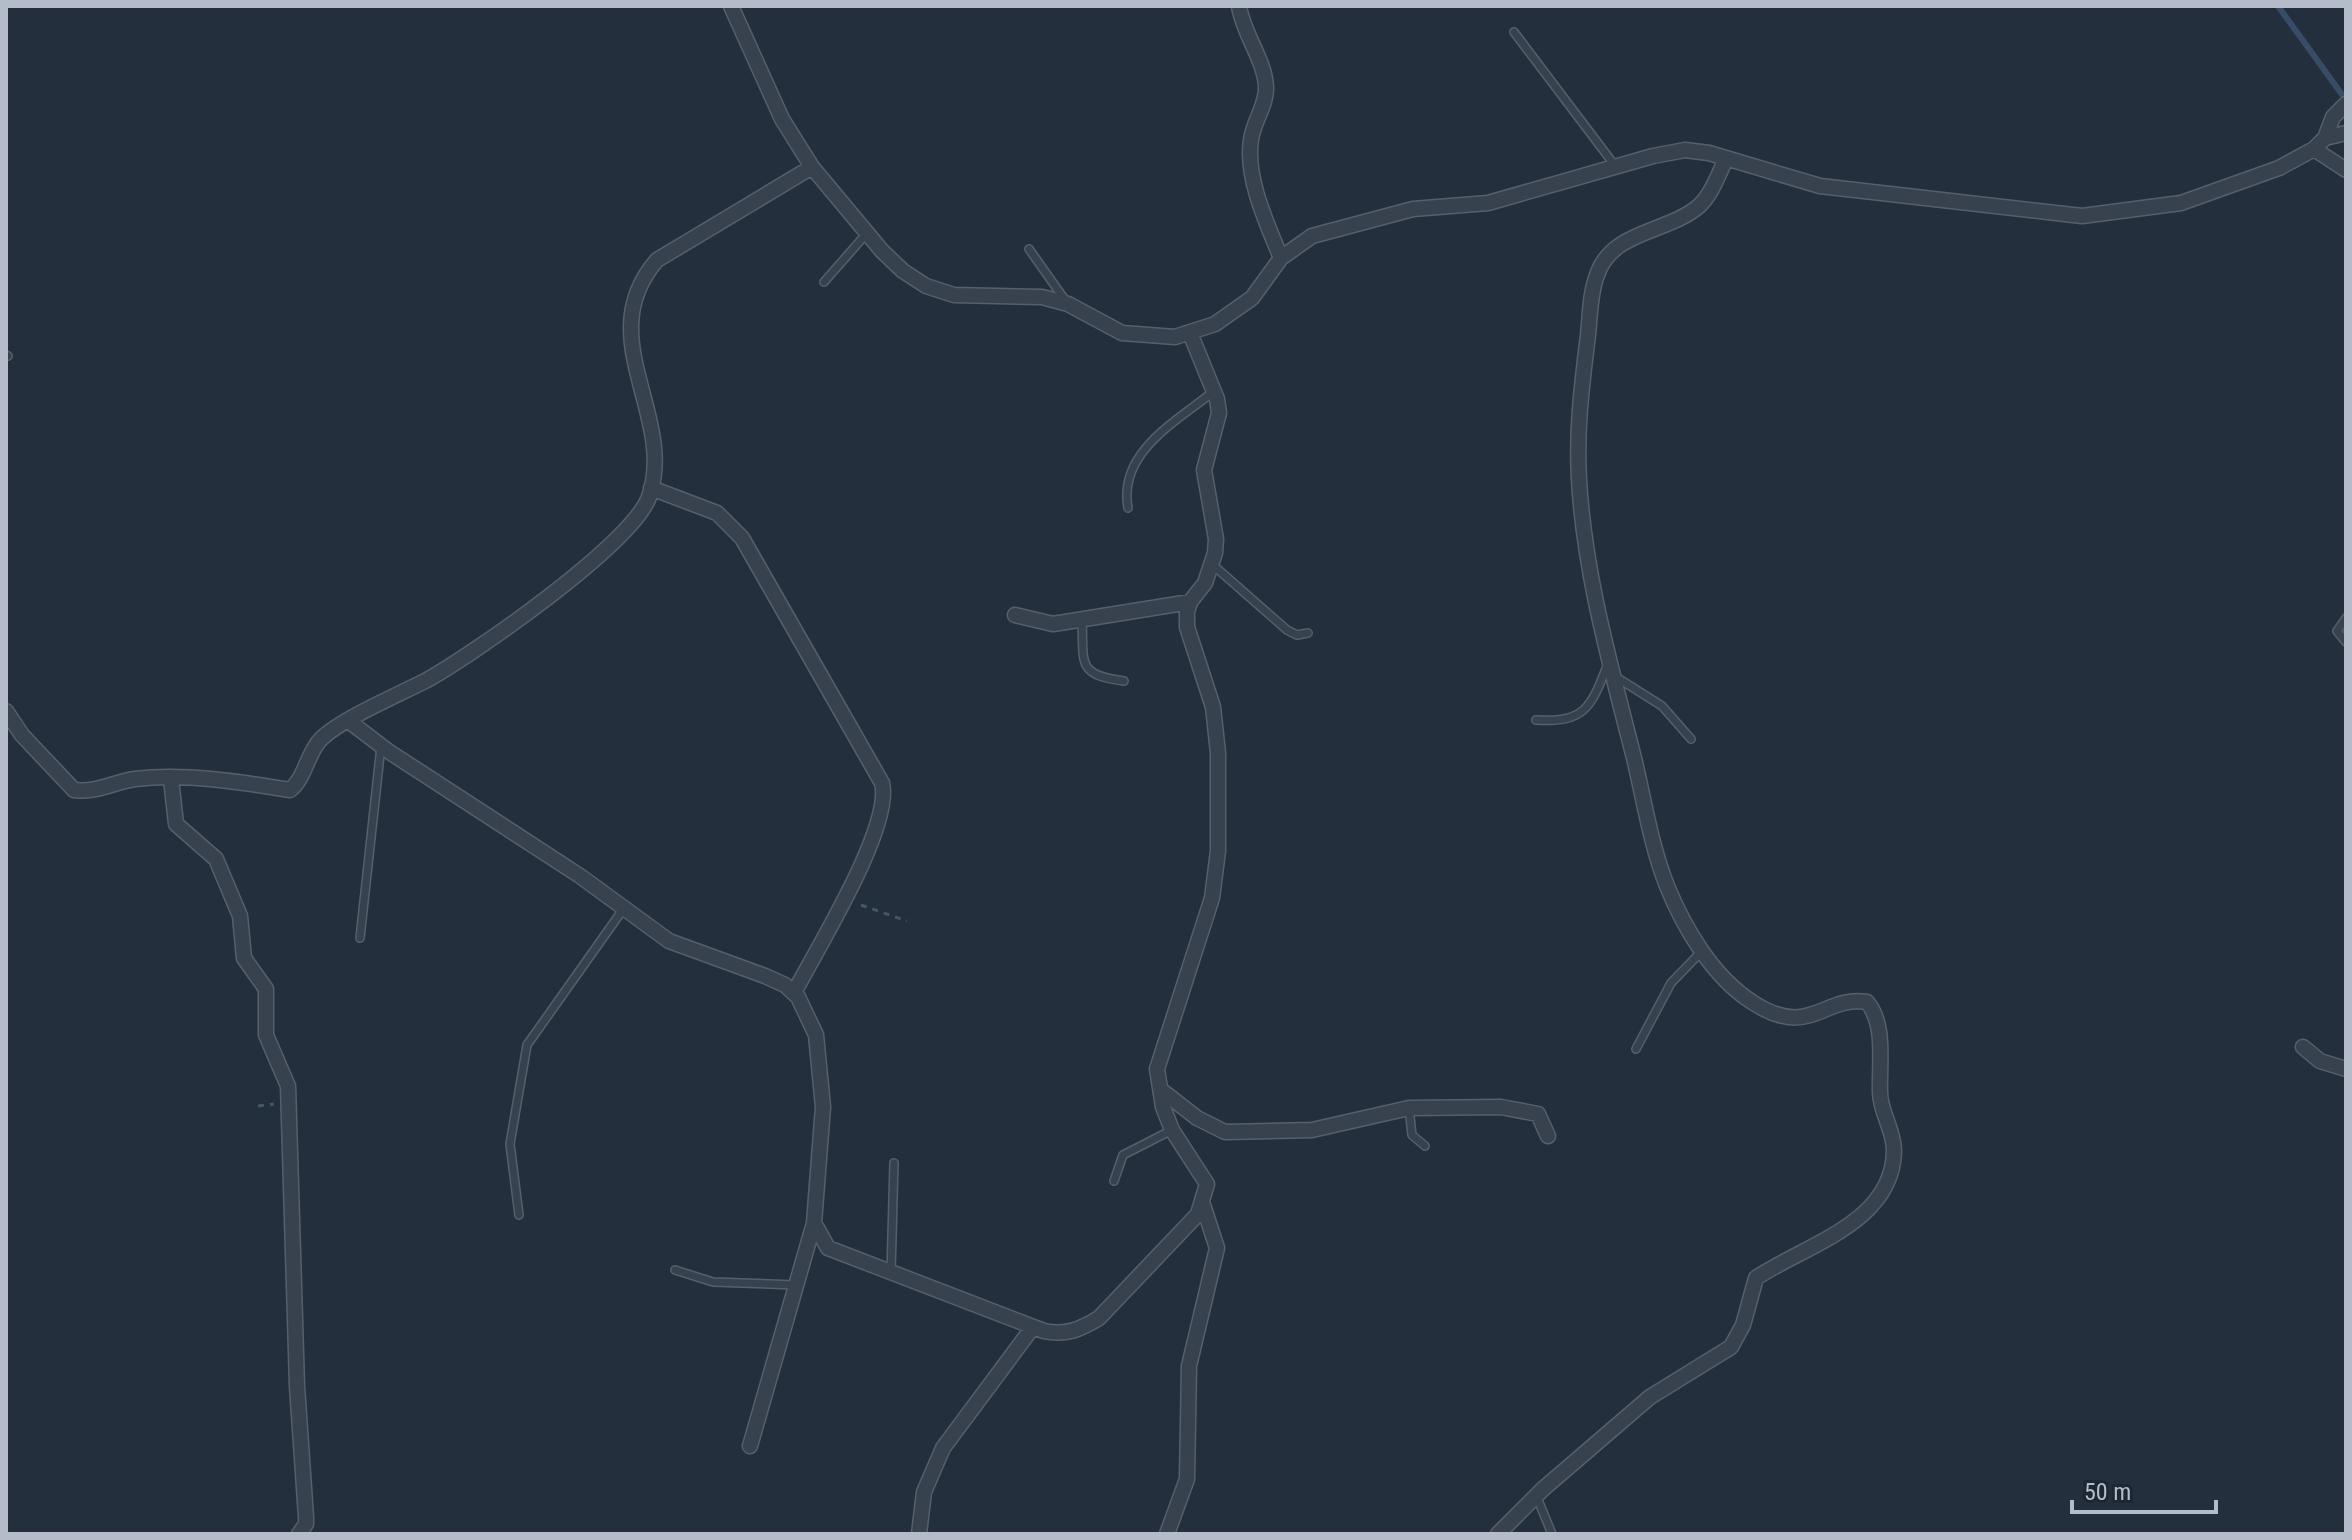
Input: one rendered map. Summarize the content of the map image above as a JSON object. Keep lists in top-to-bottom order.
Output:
{
  "scale_bar": "50 m"
}
